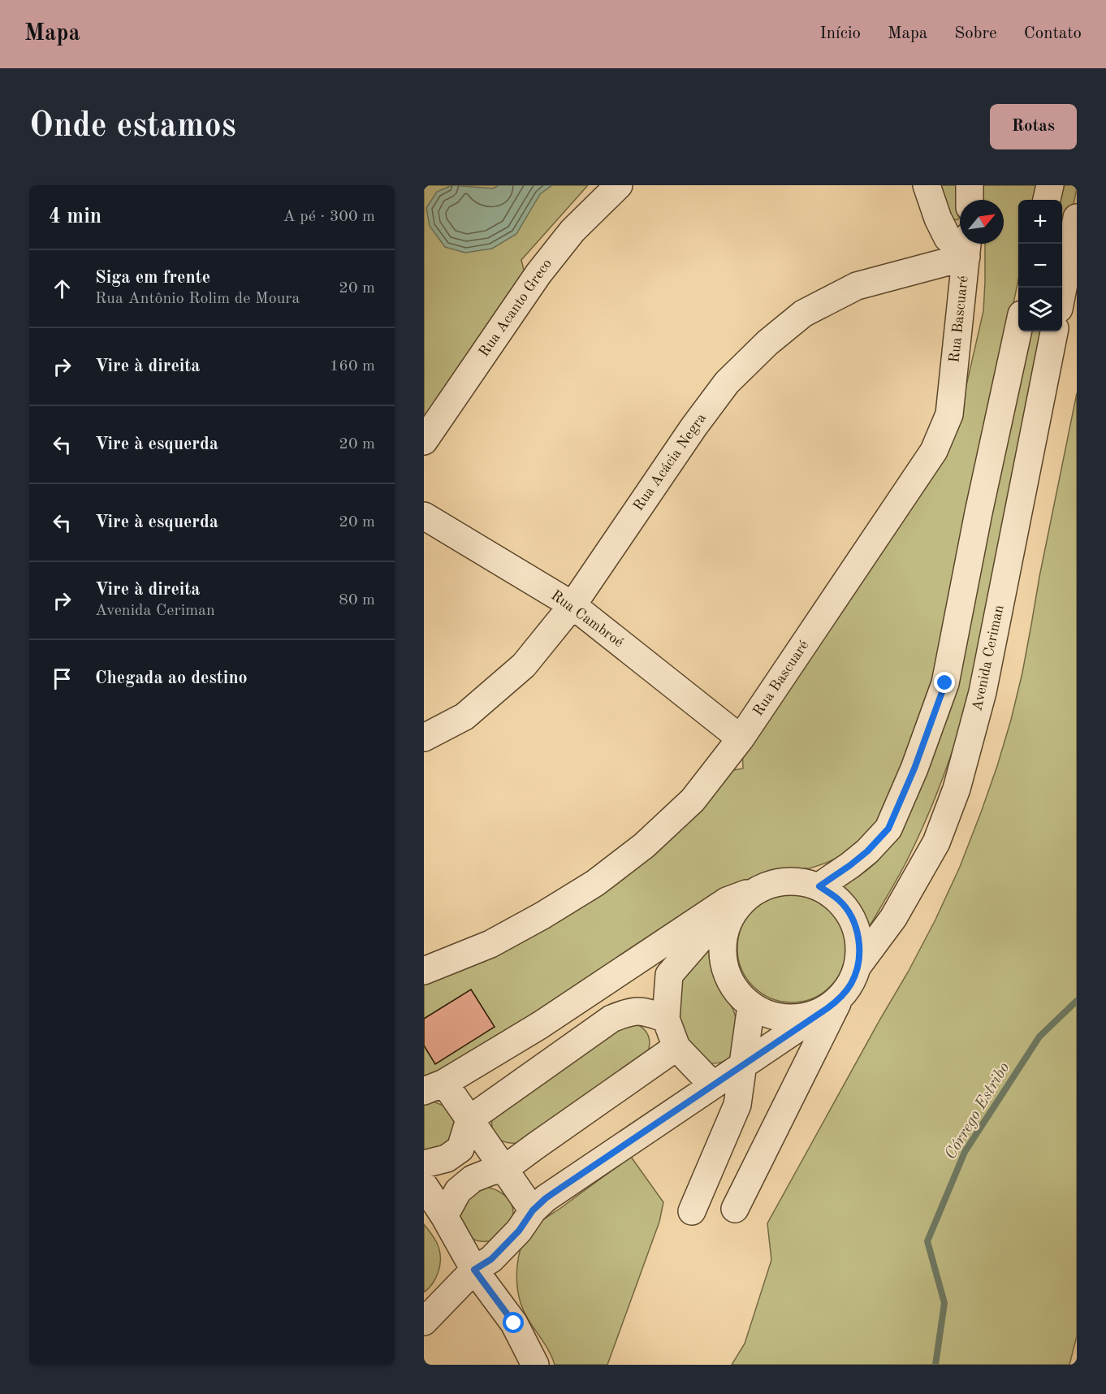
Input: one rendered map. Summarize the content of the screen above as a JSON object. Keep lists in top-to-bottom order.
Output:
{
  "streets": {
    "street": [
      "Rua Acanto Greco",
      "Rua Bascuaré",
      "Rua Acácia Negra",
      "Rua Cambroé",
      "Avenida Ceriman"
    ]
  },
  "crossings": [
    ["Rua Bascuaré", "Rua Acácia Negra"],
    ["Rua Bascuaré", "Rua Cambroé"],
    ["Rua Acácia Negra", "Rua Cambroé"]
  ],
  "water": ["Córrego Estribo"],
  "north": "top right",
  "page": {
    "header": "Mapa",
    "nav": [
      "Início",
      "Mapa",
      "Sobre",
      "Contato"
    ],
    "buttons": "Rotas",
    "title": "Onde estamos",
    "heading": ["4 min", "A pé · 300 m"],
    "map_buttons": ["+", "−"],
    "list": [
      ["Siga em frente", "Rua Antônio Rolim de Moura", "20 m"],
      ["Vire à direita", "160 m"],
      ["Vire à esquerda", "20 m"],
      ["Vire à esquerda", "20 m"],
      ["Vire à direita", "Avenida Ceriman", "80 m"],
      "Chegada ao destino"
    ]
  }
}
